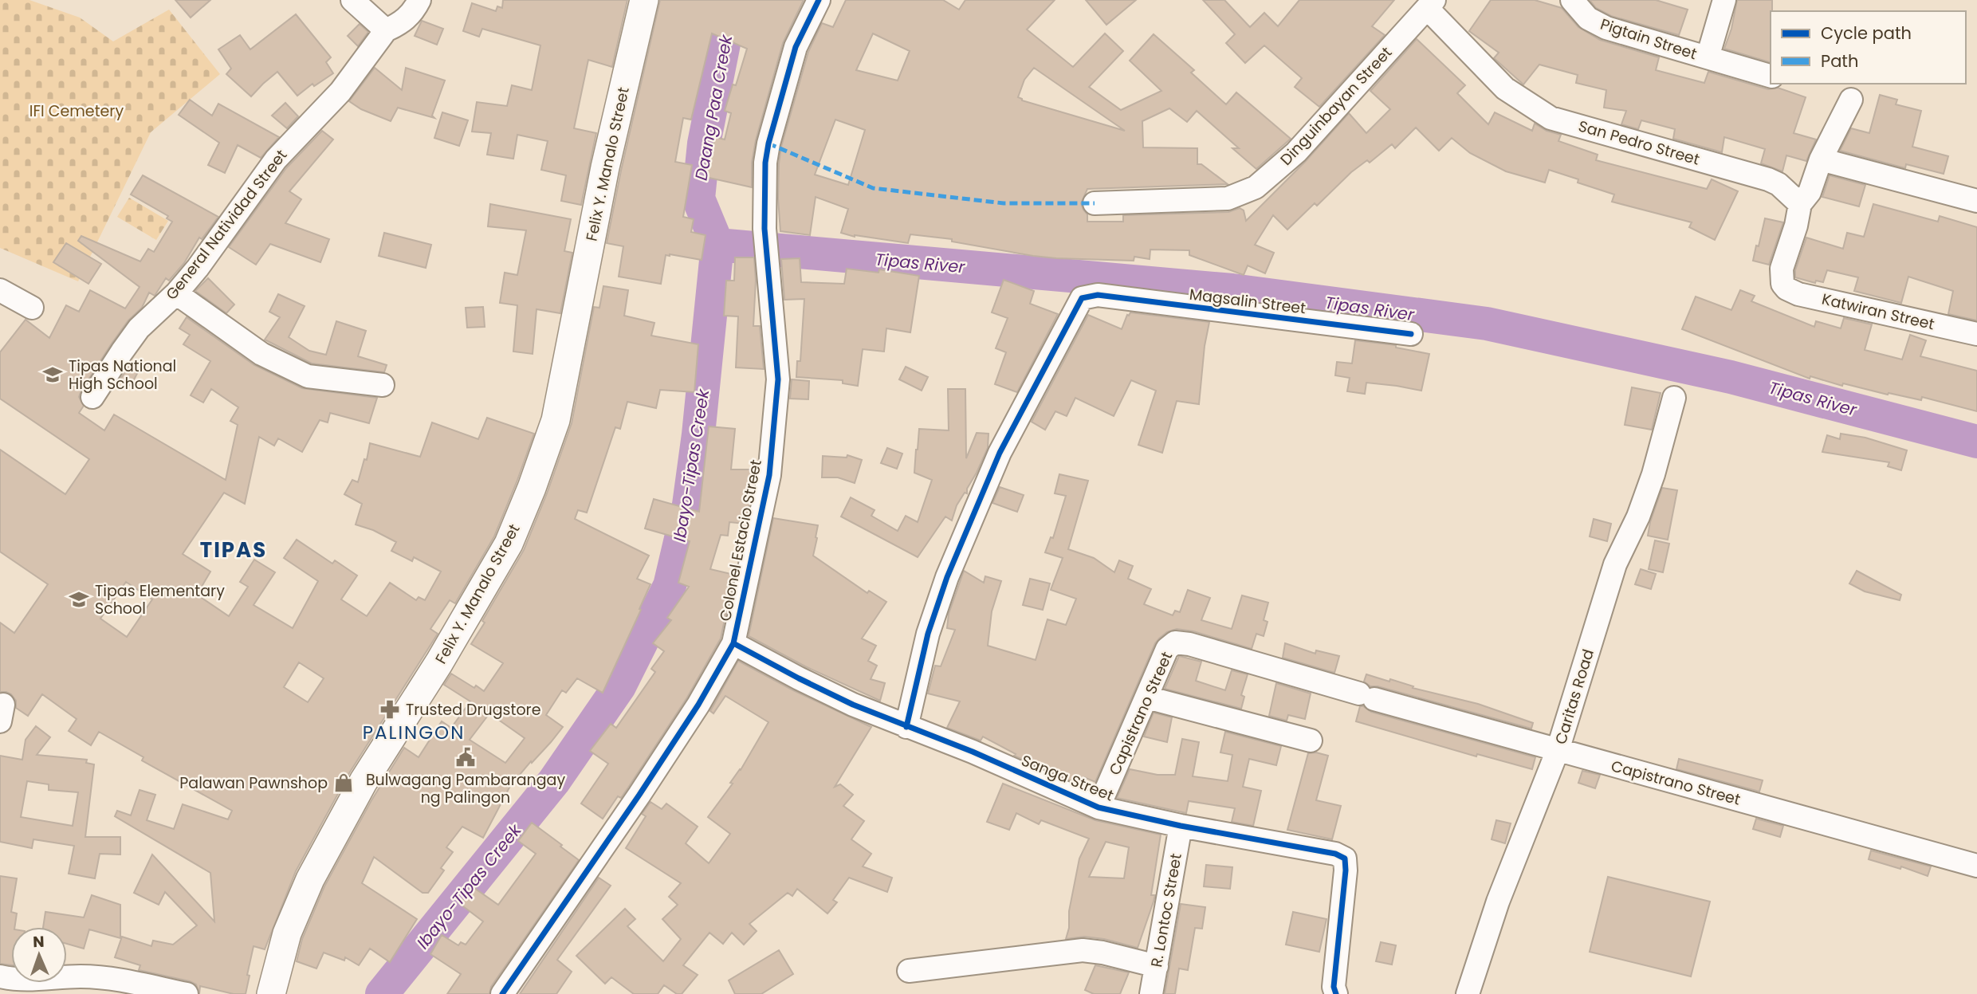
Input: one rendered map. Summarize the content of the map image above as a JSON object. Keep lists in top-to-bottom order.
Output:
{
  "streets": {
    "main road": ["Felix Y. Manalo Street"],
    "street": [
      "Pigtain Street",
      "Dinguinbayan Street",
      "San Pedro Street",
      "General Natividad Street",
      "Magsalin Street",
      "Katwiran Street",
      "Colonel Estacio Street",
      "Caritas Road",
      "Capistrano Street",
      "Sanga Street",
      "R. Lontoc Street"
    ]
  },
  "crossings": [
    ["Dinguinbayan Street", "San Pedro Street"],
    ["San Pedro Street", "Katwiran Street"],
    ["Magsalin Street", "Sanga Street"],
    ["Colonel Estacio Street", "Sanga Street"],
    ["Caritas Road", "Capistrano Street"],
    ["Capistrano Street", "Sanga Street"],
    ["Sanga Street", "R. Lontoc Street"]
  ],
  "districts": ["TIPAS", "PALINGON"],
  "water": ["Daang Paa Creek", "Tipas River", "Ibayo-Tipas Creek"],
  "parks": ["IFI Cemetery"],
  "places": {
    "school or university": ["Tipas National High School", "Tipas Elementary School"],
    "pharmacy": ["Trusted Drugstore"],
    "public building": ["Bulwagang Pambarangay ng Palingon"],
    "shop": ["Palawan Pawnshop"]
  },
  "legend": ["Cycle path", "Path"],
  "north": "top"
}
